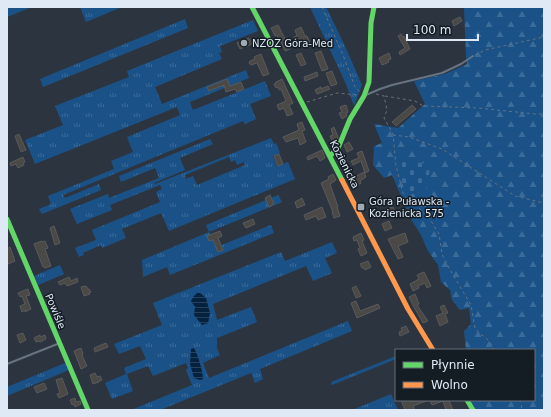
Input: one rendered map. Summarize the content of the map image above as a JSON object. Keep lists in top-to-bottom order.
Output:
{
  "streets": {
    "main road": ["Kozienicka", "Powiśle"]
  },
  "places": {
    "other": ["NZOZ Góra-Med"],
    "transit": ["Góra Puławska - Kozienicka 575"]
  },
  "legend": ["Płynnie", "Wolno"],
  "scale_bar": "100 m"
}
